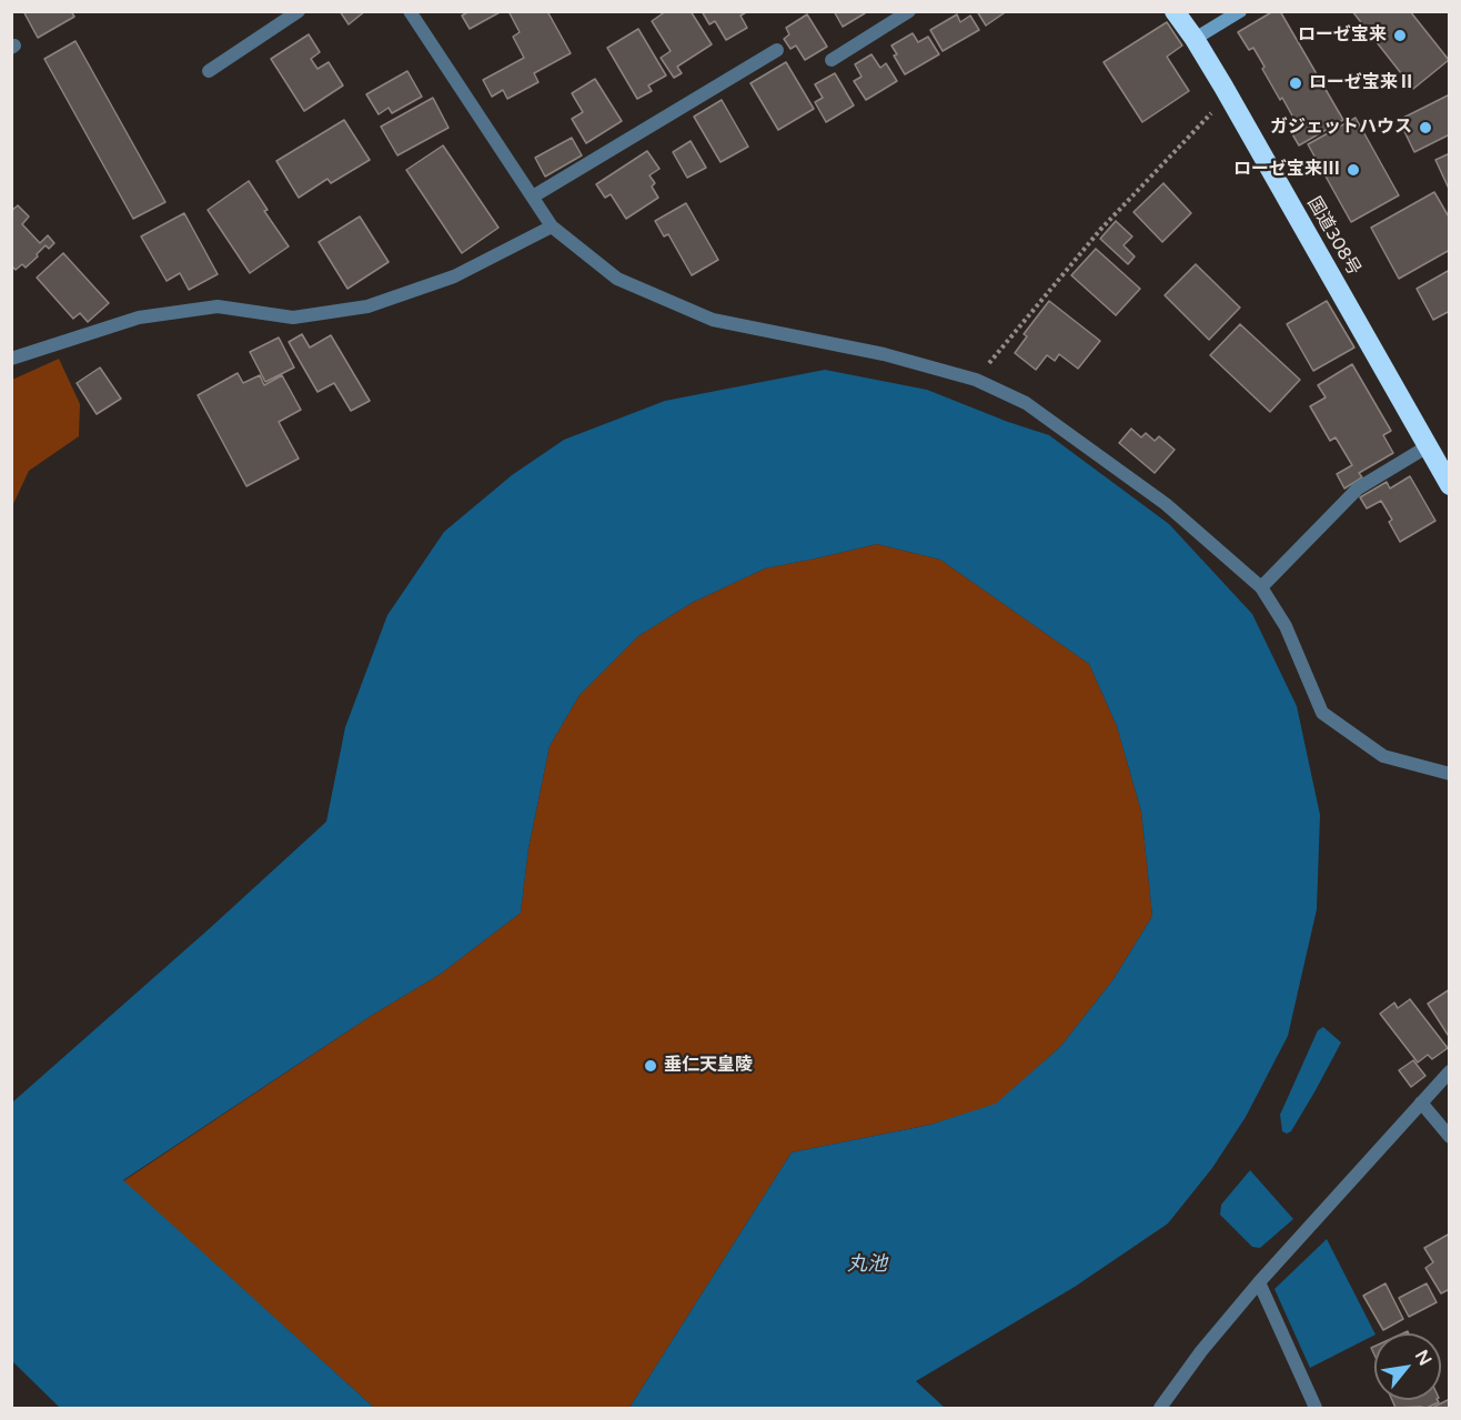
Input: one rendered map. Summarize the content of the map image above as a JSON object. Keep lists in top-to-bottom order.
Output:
{
  "streets": {
    "highway": ["国道308号"]
  },
  "water": ["丸池"],
  "places": [
    "ローゼ宝来",
    "ローゼ宝来Ⅱ",
    "ガジェットハウス",
    "ローゼ宝来Ⅲ",
    "垂仁天皇陵"
  ],
  "north": "top right"
}
